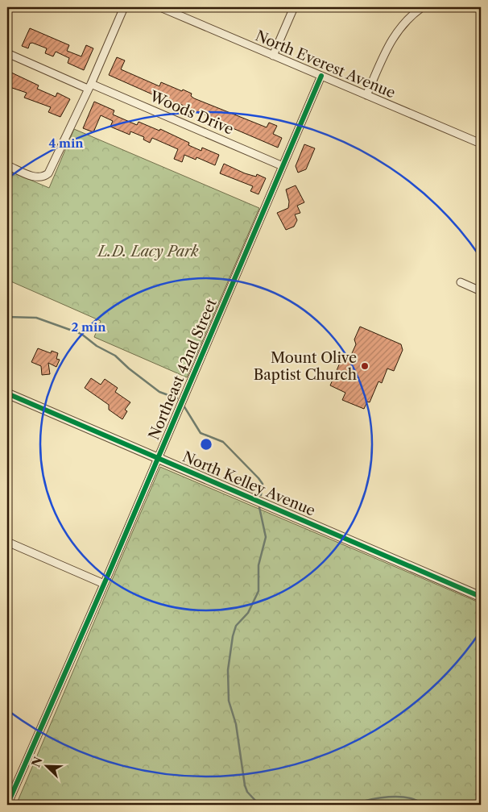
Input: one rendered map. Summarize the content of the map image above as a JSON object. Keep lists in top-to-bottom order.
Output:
{
  "streets": {
    "street": [
      "North Everest Avenue",
      "Woods Drive",
      "Northeast 42nd Street",
      "North Kelley Avenue"
    ]
  },
  "crossings": [
    ["North Everest Avenue", "Northeast 42nd Street"],
    ["Woods Drive", "Northeast 42nd Street"],
    ["Northeast 42nd Street", "North Kelley Avenue"]
  ],
  "parks": ["L.D. Lacy Park"],
  "places": ["Mount Olive Baptist Church"],
  "north": "top left",
  "rings": ["4 min", "2 min"]
}
